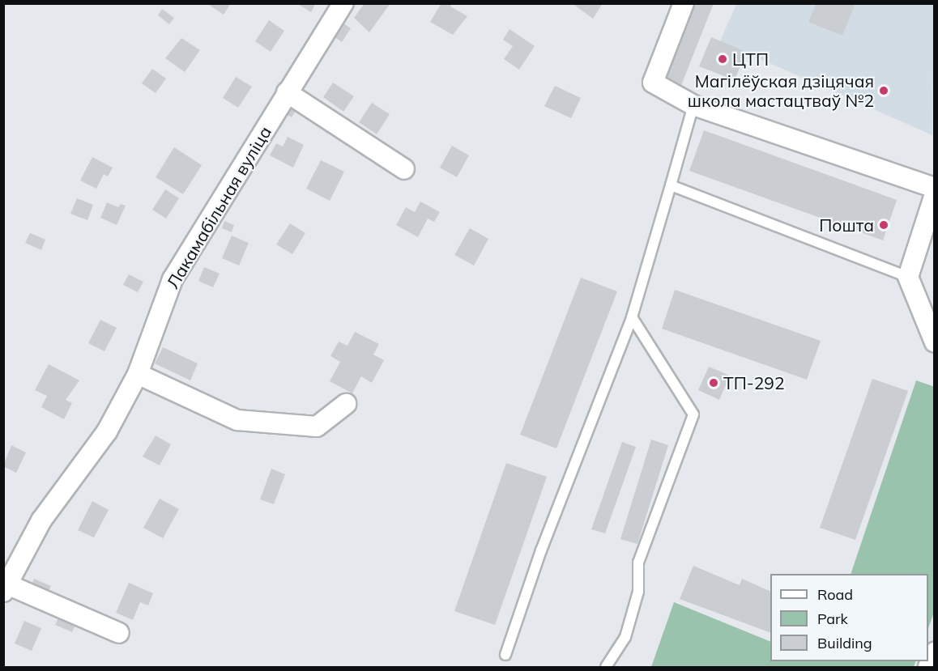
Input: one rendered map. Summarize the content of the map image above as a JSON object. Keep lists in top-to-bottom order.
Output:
{
  "streets": {
    "street": ["Лакамабільная вуліца"]
  },
  "places": [
    "ЦТП",
    "Магілёўская дзіцячая школа мастацтваў №2",
    "Пошта",
    "ТП-292"
  ],
  "legend": ["Road", "Park", "Building"]
}
